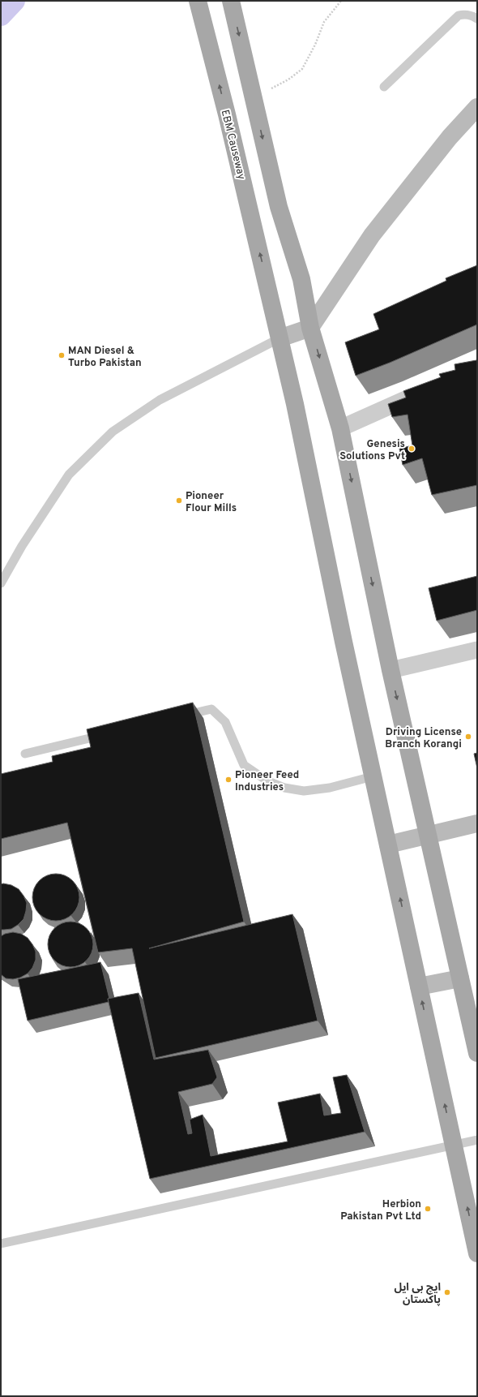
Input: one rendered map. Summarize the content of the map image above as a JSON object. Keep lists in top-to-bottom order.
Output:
{
  "streets": {
    "main road": ["EBM Causeway"]
  },
  "places": [
    "MAN Diesel & Turbo Pakistan",
    "Genesis Solutions Pvt",
    "Pioneer Flour Mills",
    "Driving License Branch Korangi",
    "Pioneer Feed Industries",
    "Herbion Pakistan Pvt Ltd",
    "ایچ بی ایل پاکستان"
  ]
}
